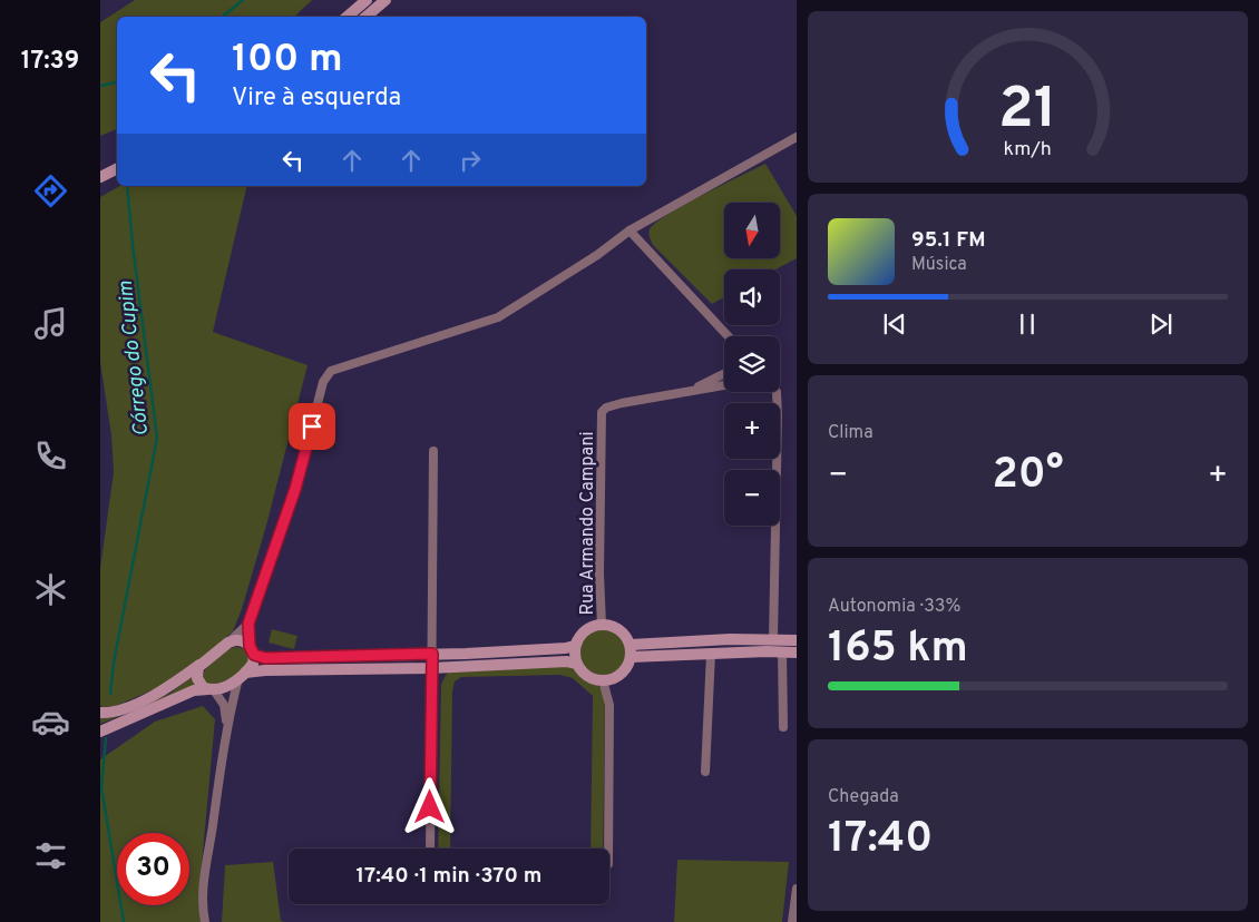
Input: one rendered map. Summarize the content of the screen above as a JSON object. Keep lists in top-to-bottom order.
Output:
{
  "streets": {
    "street": ["Rua Armando Campani"]
  },
  "water": ["Córrego do Cupim"],
  "north": "bottom",
  "page": {
    "tabs": "17:39",
    "turn": ["100 m", "Vire à esquerda"],
    "map_buttons": ["+", "−"],
    "song": ["95.1 FM", "Música"],
    "tile": [
      "Clima",
      ["Autonomia · 33%", "165 km"],
      ["Chegada", "17:40"]
    ],
    "heat": ["−", "20°", "+"],
    "limit": "30",
    "trip": "17:40 · 1 min · 370 m",
    "gauge": ["21", "km/h"]
  }
}
